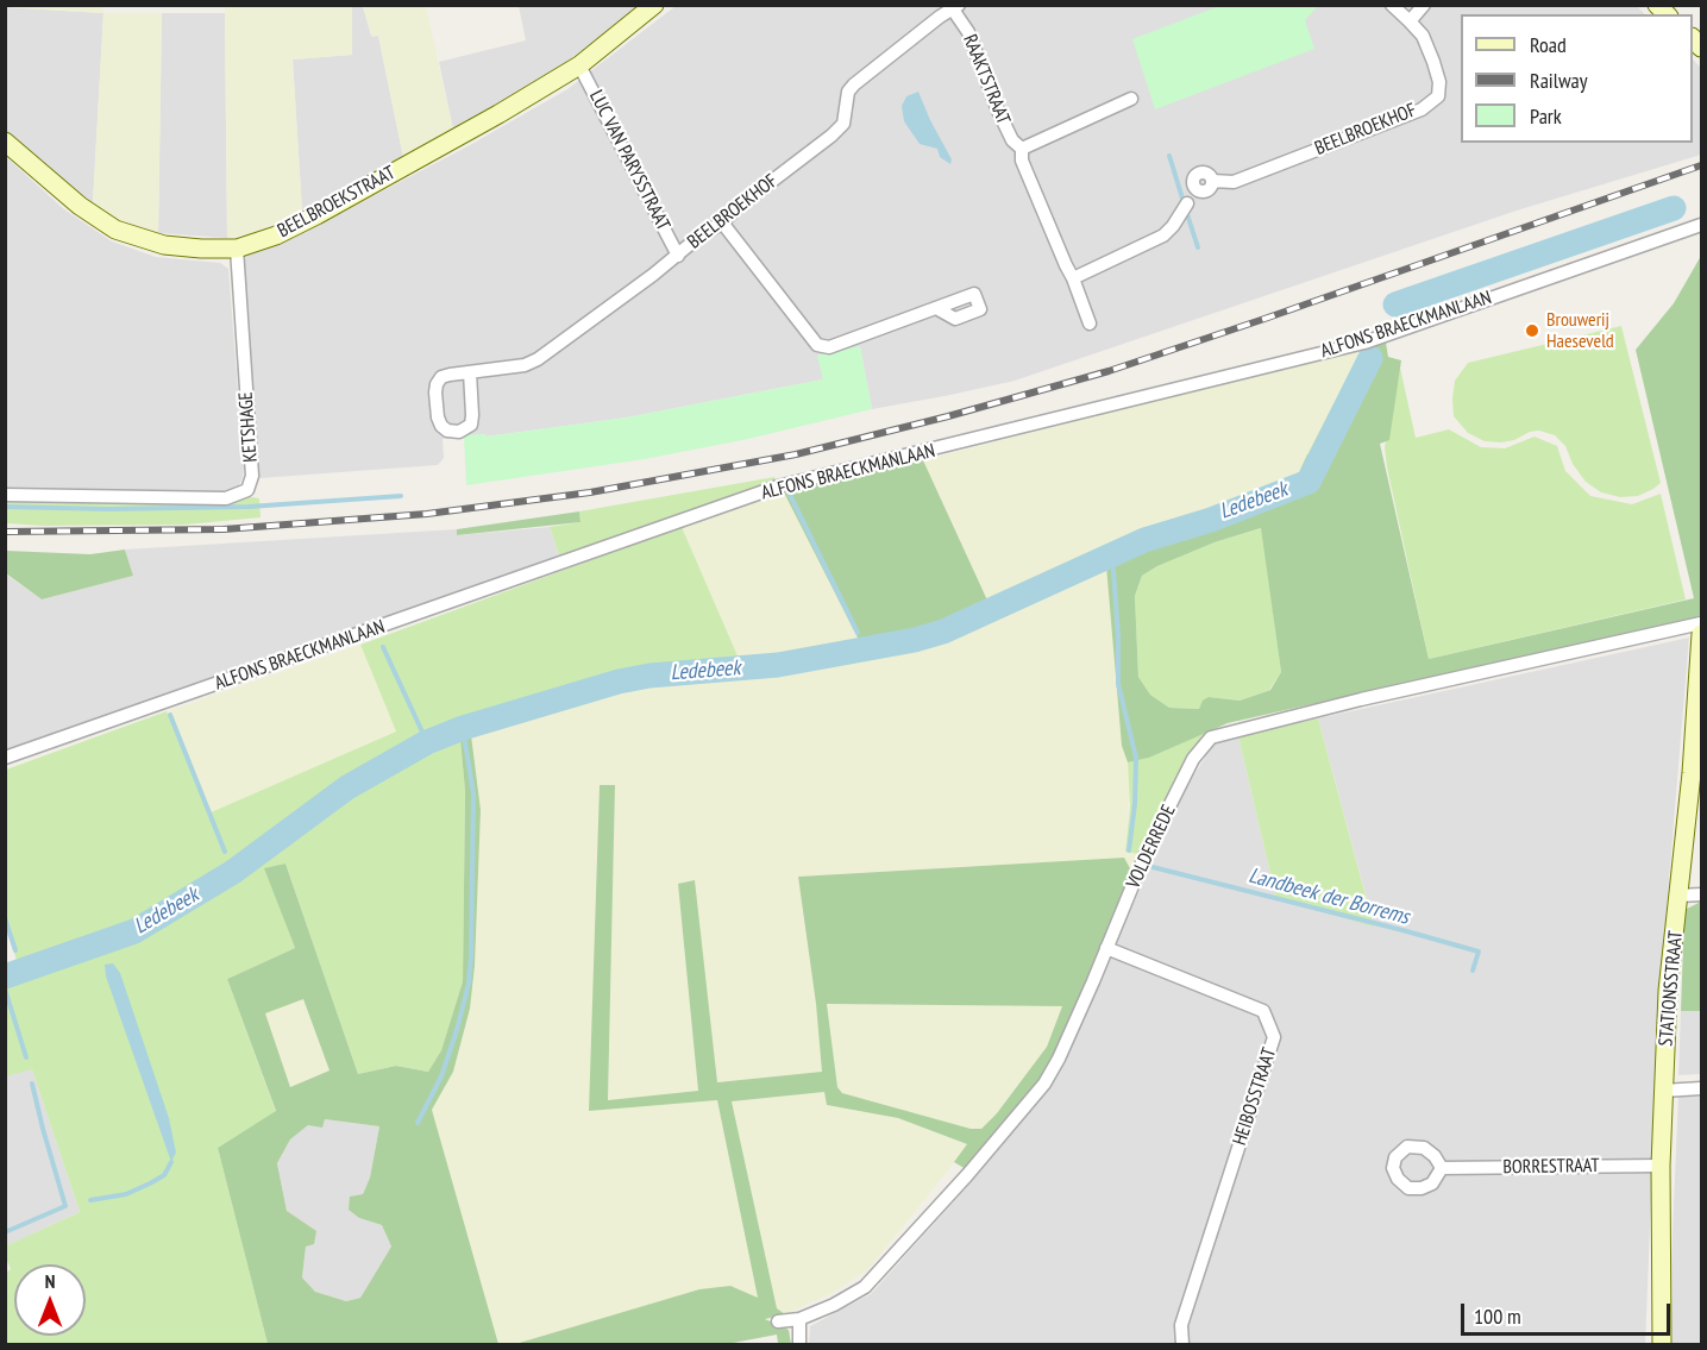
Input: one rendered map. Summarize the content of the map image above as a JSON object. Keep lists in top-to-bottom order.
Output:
{
  "streets": {
    "street": [
      "RAAKTSTRAAT",
      "BEELBROEKHOF",
      "LUC VAN PARYSSTRAAT",
      "BEELBROEKSTRAAT",
      "ALFONS BRAECKMANLAAN",
      "KETSHAGE",
      "VOLDERREDE",
      "STATIONSSTRAAT",
      "HEIBOSSTRAAT",
      "BORRESTRAAT"
    ]
  },
  "crossings": [
    ["RAAKTSTRAAT", "BEELBROEKHOF"],
    ["BEELBROEKHOF", "LUC VAN PARYSSTRAAT"],
    ["LUC VAN PARYSSTRAAT", "BEELBROEKSTRAAT"],
    ["BEELBROEKSTRAAT", "KETSHAGE"],
    ["VOLDERREDE", "HEIBOSSTRAAT"],
    ["STATIONSSTRAAT", "BORRESTRAAT"]
  ],
  "water": ["Ledebeek", "Landbeek der Borrems"],
  "places": ["Brouwerij Haeseveld"],
  "legend": ["Road", "Railway", "Park"],
  "scale_bar": "100 m",
  "north": "top"
}
